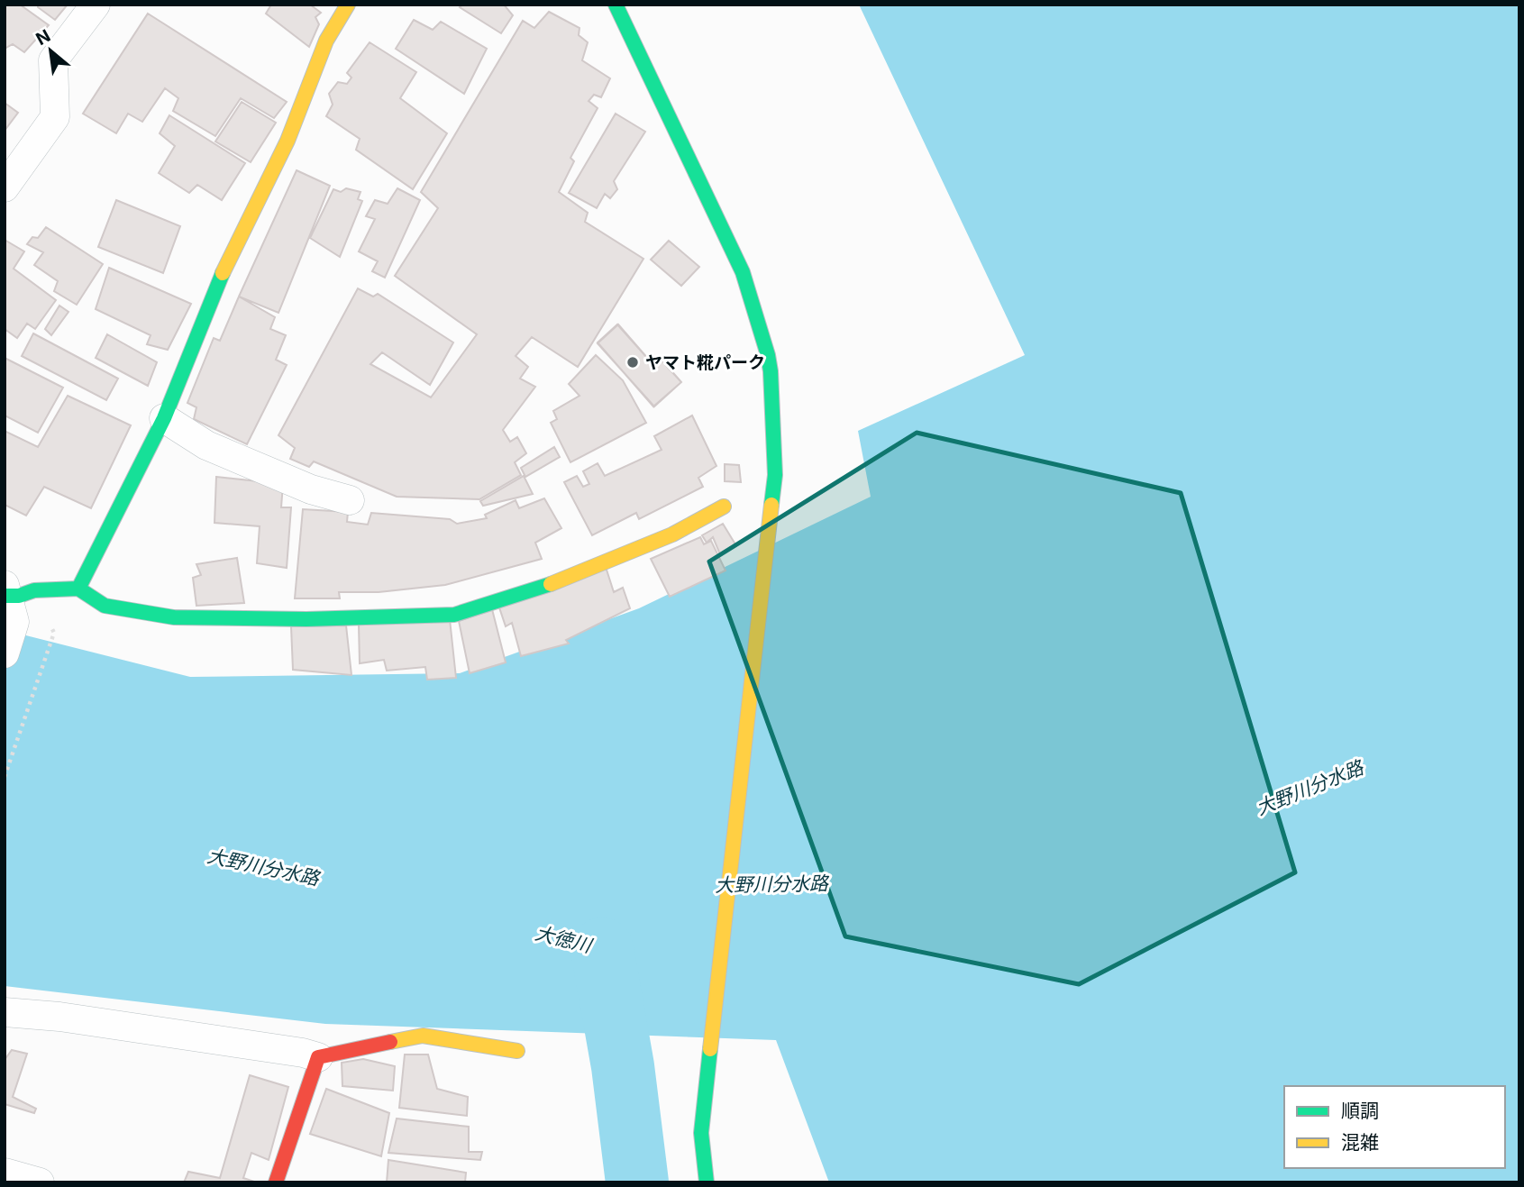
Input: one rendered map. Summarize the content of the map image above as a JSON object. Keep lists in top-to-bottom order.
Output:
{
  "water": ["大野川分水路", "大徳川"],
  "places": ["ヤマト糀パーク"],
  "legend": ["順調", "混雑"],
  "north": "top left"
}
